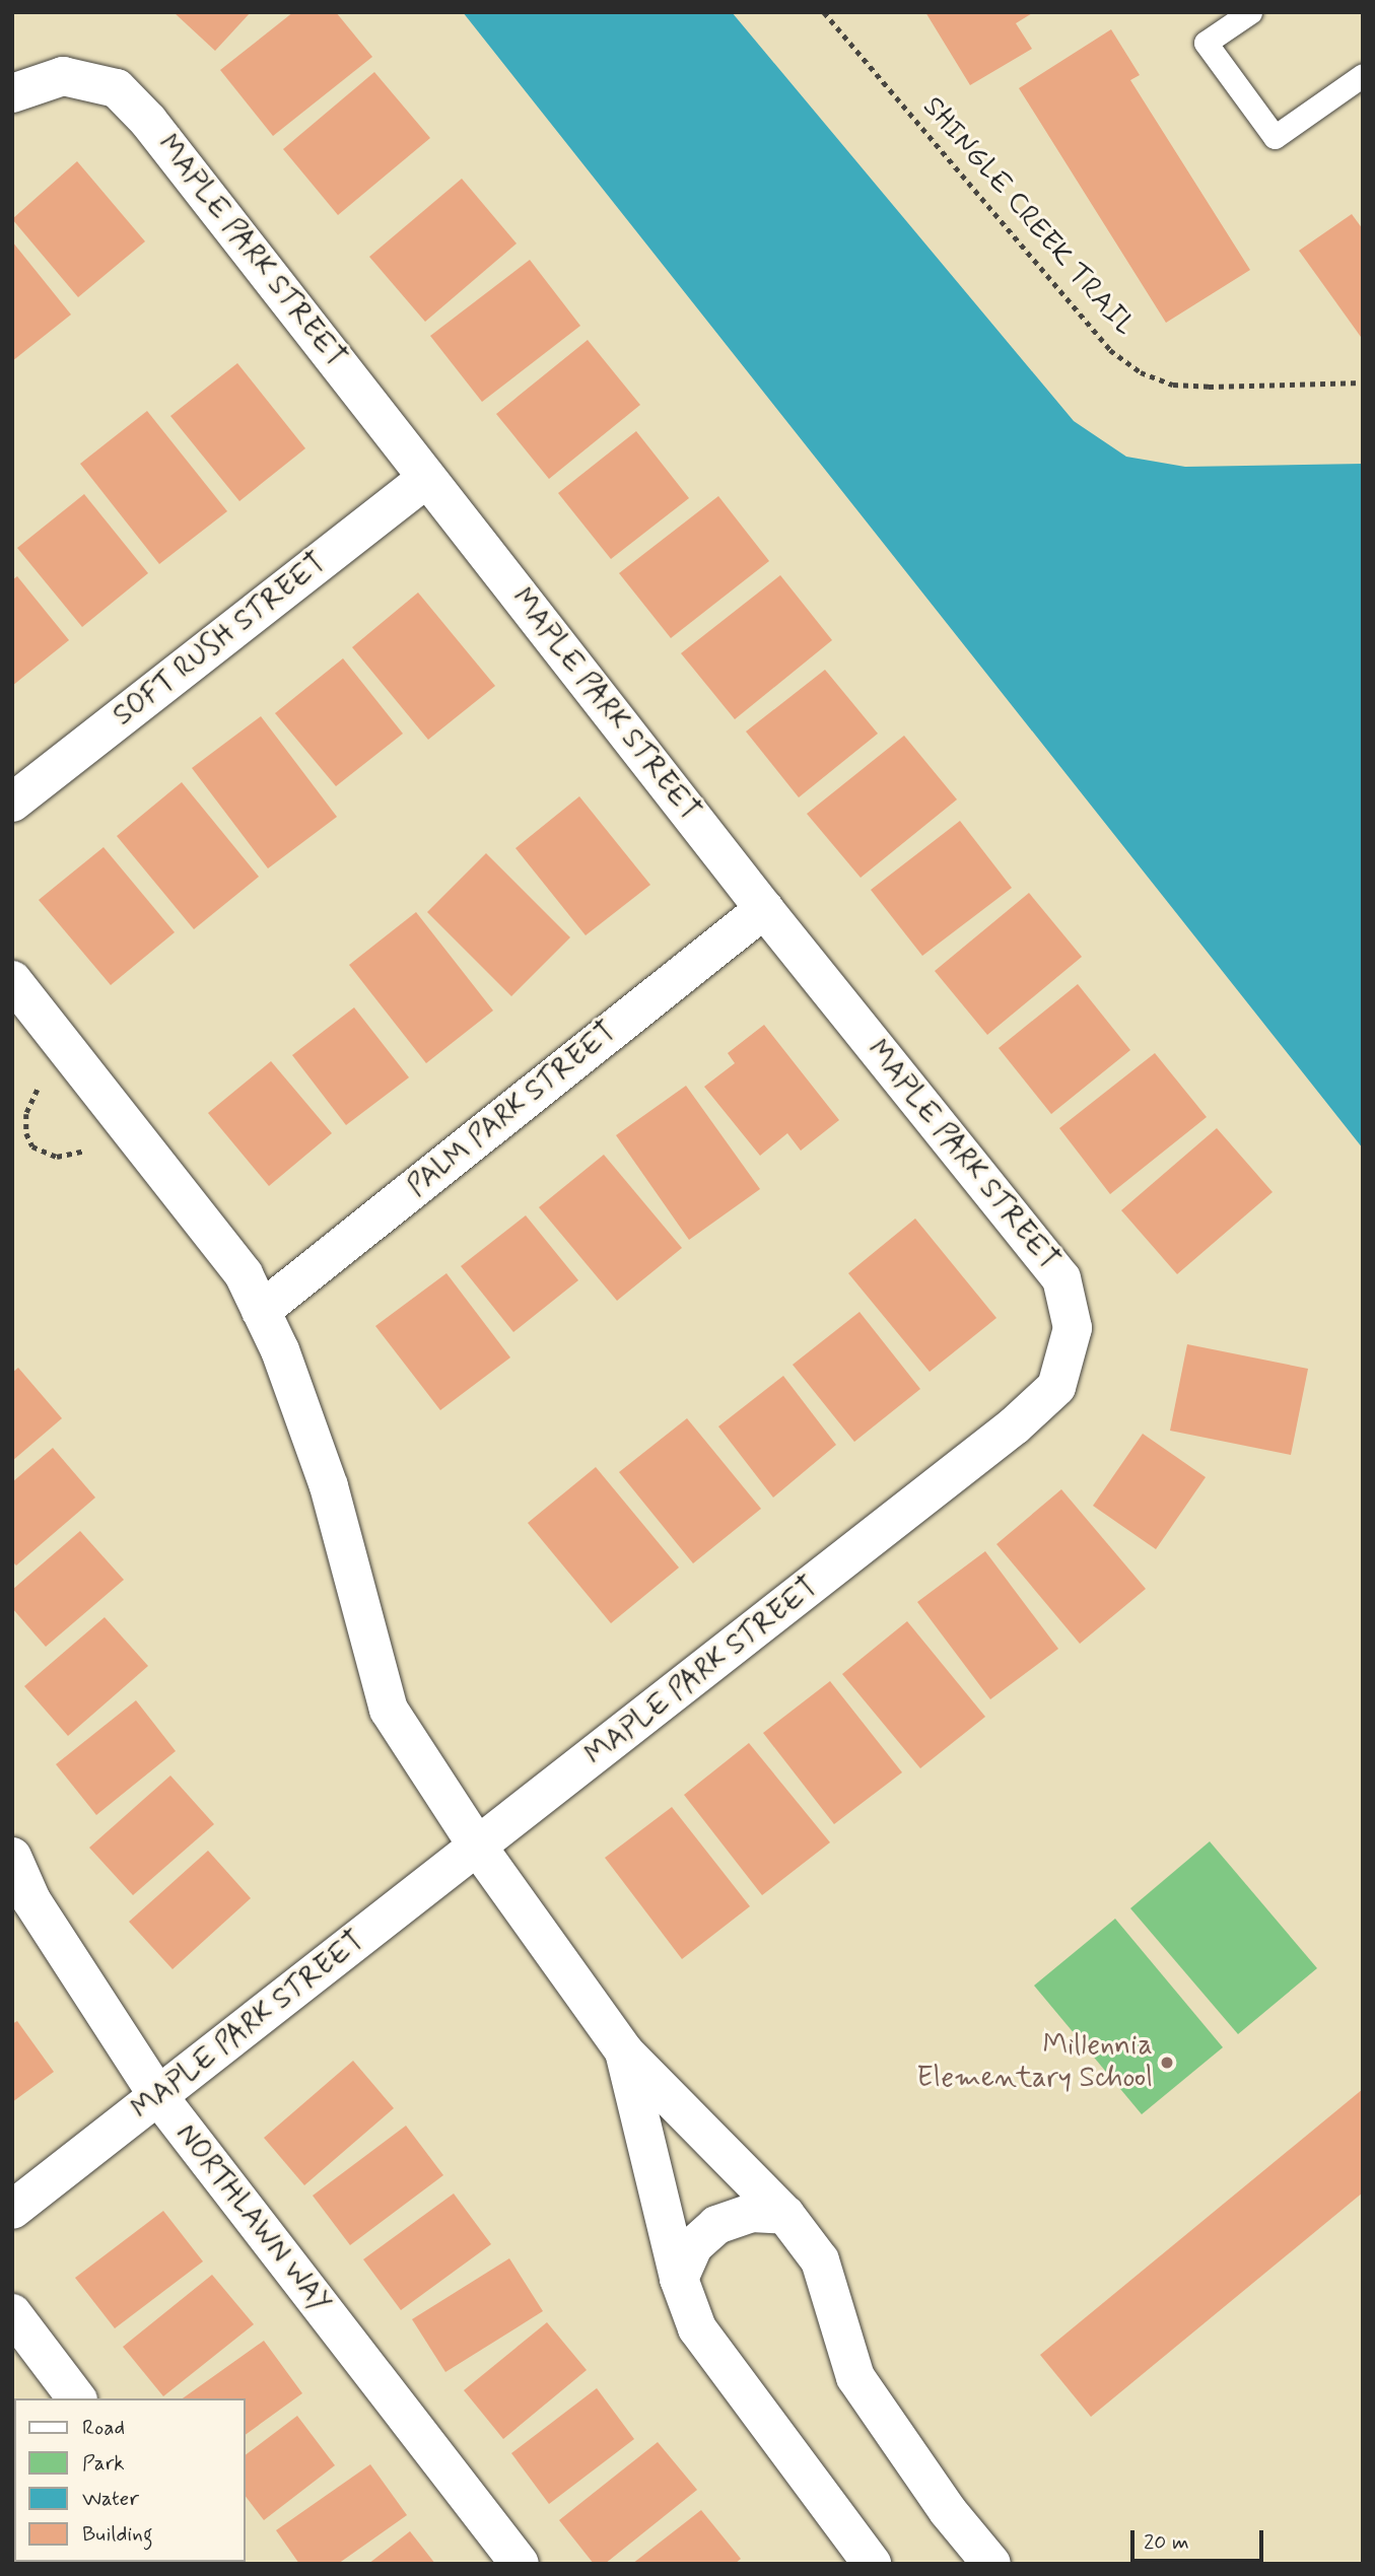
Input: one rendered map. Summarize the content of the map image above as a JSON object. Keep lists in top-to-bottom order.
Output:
{
  "streets": {
    "street": [
      "MAPLE PARK STREET",
      "SOFT RUSH STREET",
      "PALM PARK STREET",
      "NORTHLAWN WAY"
    ],
    "path": ["SHINGLE CREEK TRAIL"]
  },
  "crossings": [
    ["MAPLE PARK STREET", "SOFT RUSH STREET"],
    ["MAPLE PARK STREET", "PALM PARK STREET"],
    ["MAPLE PARK STREET", "NORTHLAWN WAY"]
  ],
  "places": ["Millennia Elementary School"],
  "legend": [
    "Road",
    "Park",
    "Water",
    "Building"
  ],
  "scale_bar": "20 m"
}
